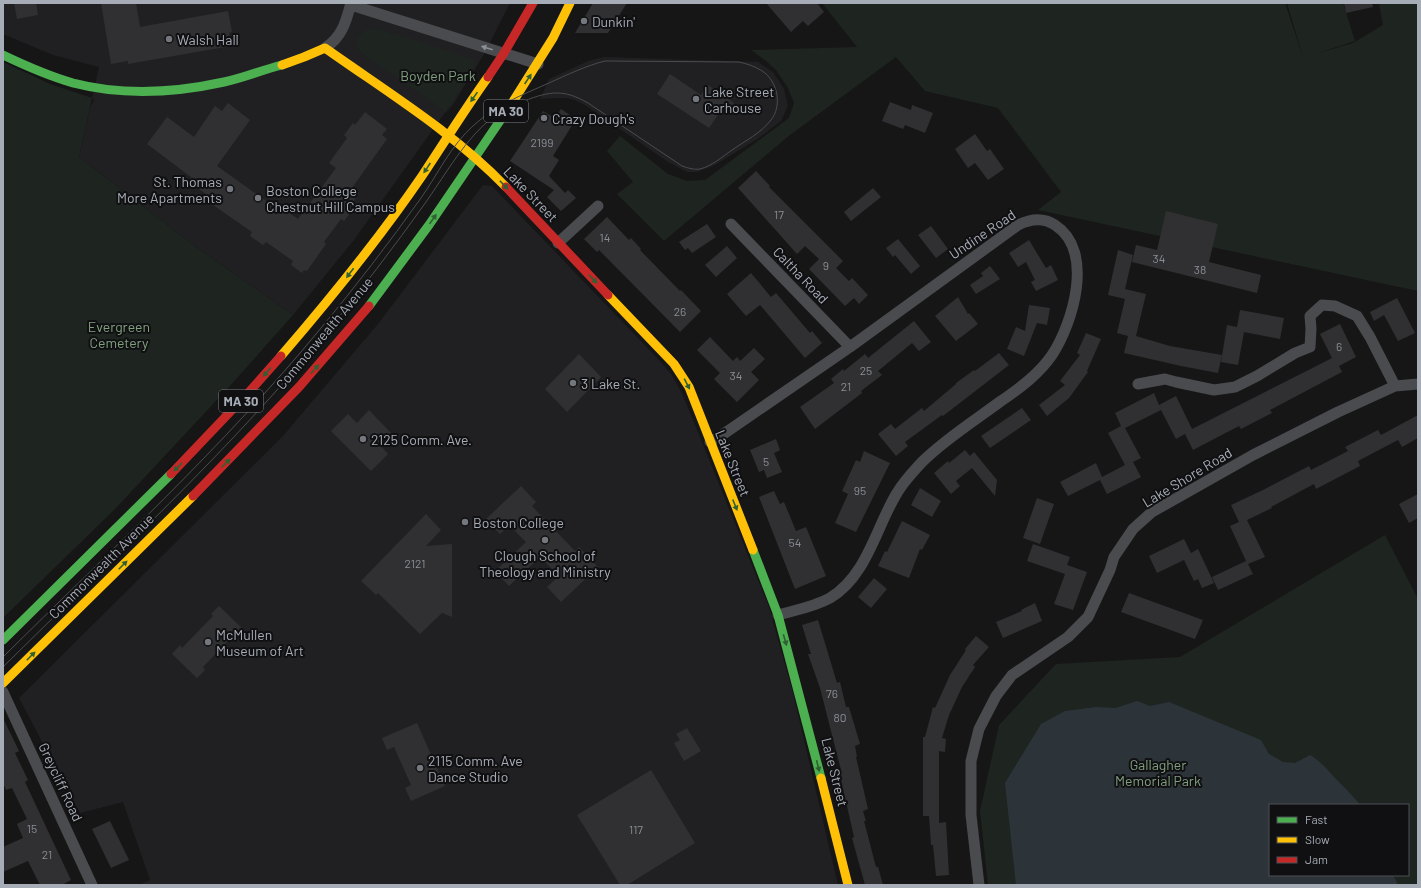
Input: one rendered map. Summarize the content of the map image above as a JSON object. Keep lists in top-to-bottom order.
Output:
{
  "streets": {
    "main road": ["MA 30", "Lake Street", "Commonwealth Avenue"],
    "street": [
      "Undine Road",
      "Caltha Road",
      "Lake Shore Road",
      "Greycliff Road"
    ]
  },
  "crossings": [
    ["Lake Street", "Undine Road"],
    ["Lake Street", "Commonwealth Avenue"],
    ["Undine Road", "Caltha Road"]
  ],
  "one_way": ["Lake Street"],
  "parks": ["Boyden Park", "Evergreen Cemetery", "Gallagher Memorial Park"],
  "places": [
    "Dunkin'",
    "Walsh Hall",
    "Lake Street Carhouse",
    "Crazy Dough's",
    "St. Thomas More Apartments",
    "Boston College Chestnut Hill Campus",
    "3 Lake St.",
    "2125 Comm. Ave.",
    "Boston College",
    "Clough School of Theology and Ministry",
    "McMullen Museum of Art",
    "2115 Comm. Ave Dance Studio"
  ],
  "house_numbers": [
    "2199",
    "17",
    "14",
    "34",
    "9",
    "38",
    "26",
    "6",
    "25",
    "34",
    "21",
    "5",
    "95",
    "54",
    "2121",
    "76",
    "80",
    "15",
    "117",
    "21"
  ],
  "legend": ["Fast", "Slow", "Jam"]
}
